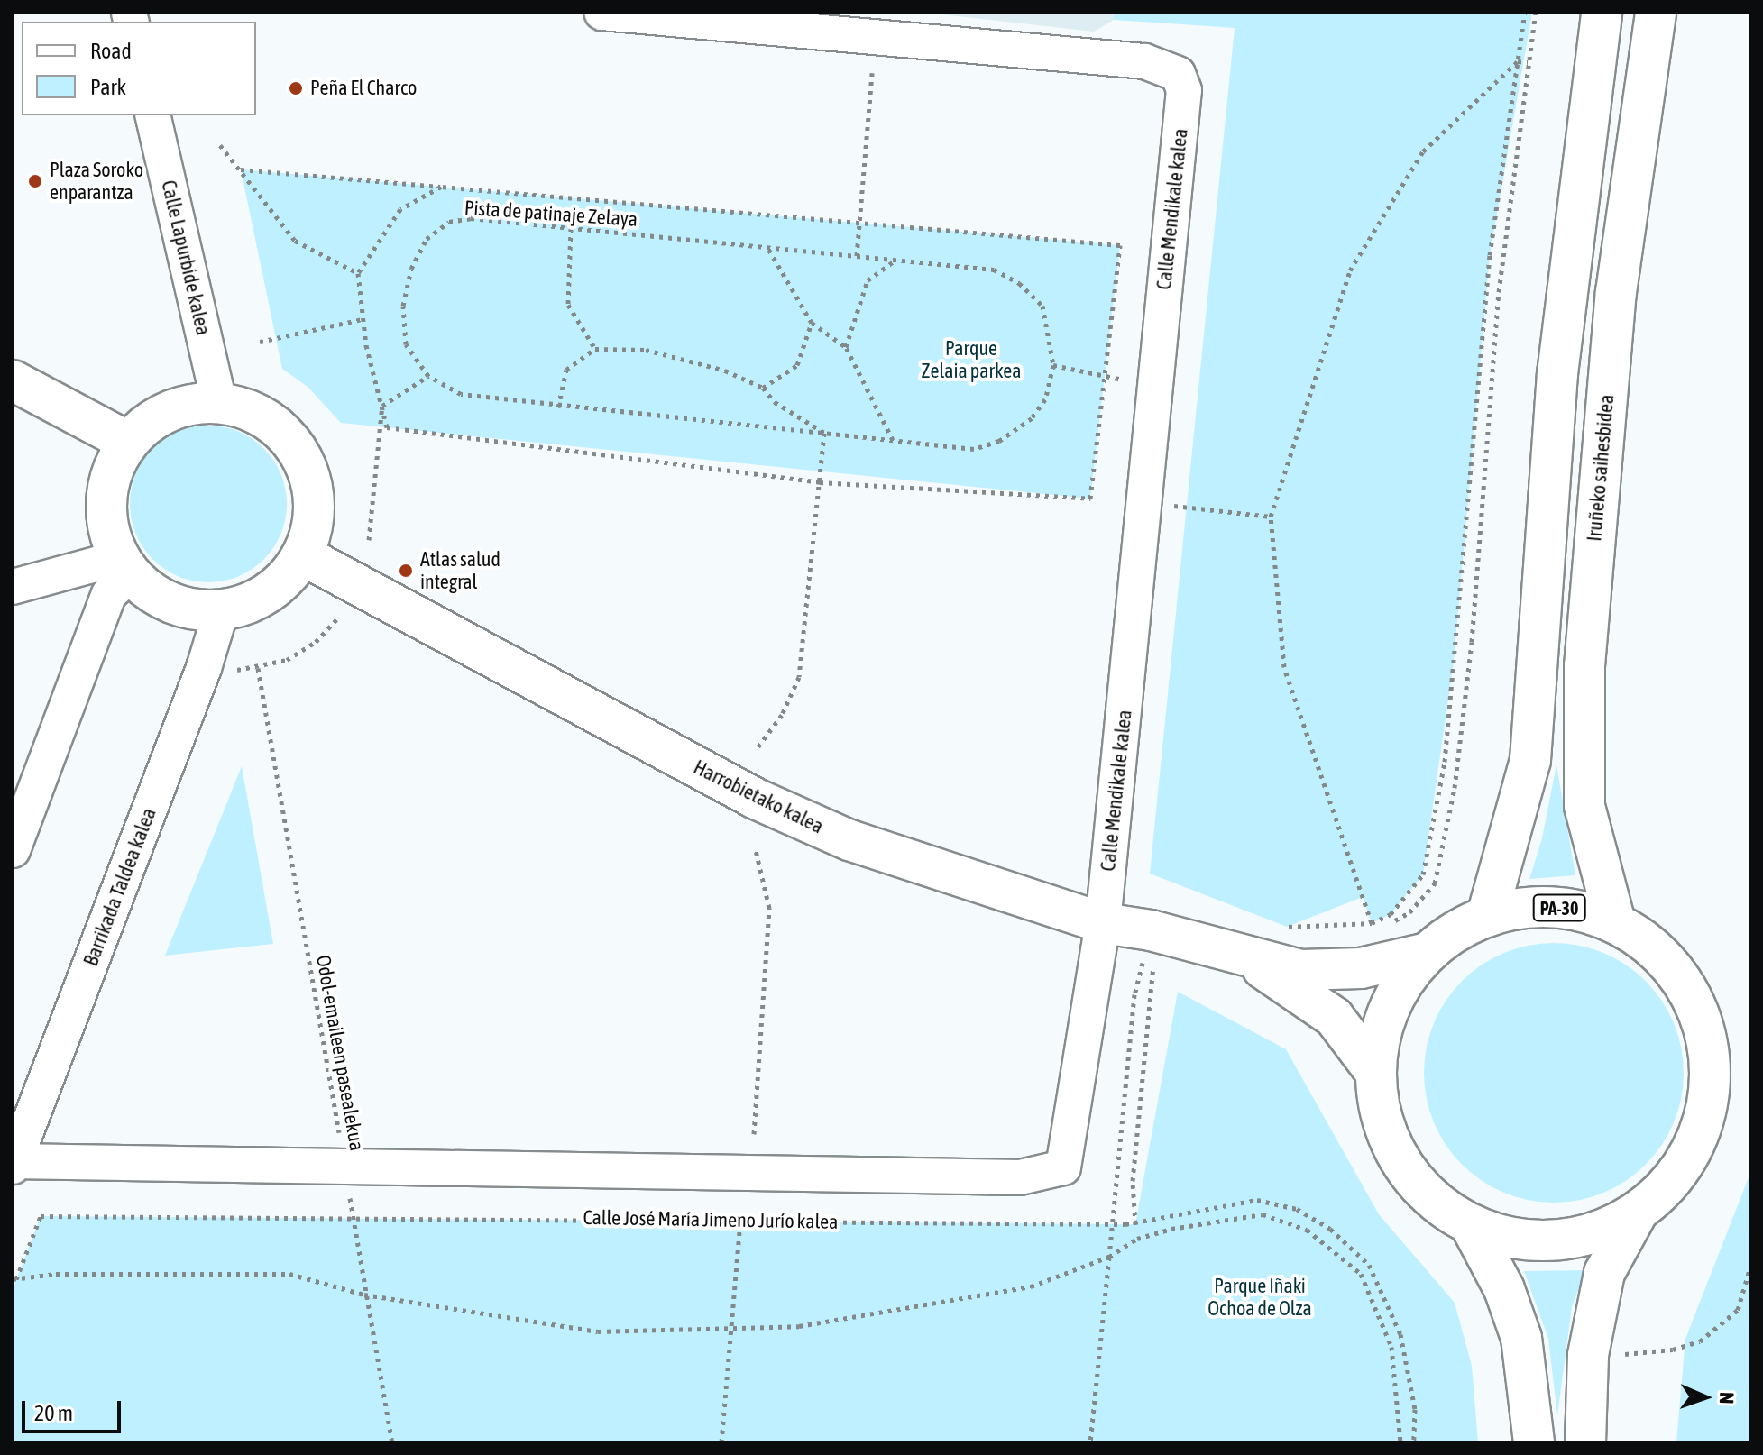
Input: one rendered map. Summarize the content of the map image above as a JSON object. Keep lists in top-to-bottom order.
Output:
{
  "streets": {
    "main road": ["Iruñeko saihesbidea", "Harrobietako kalea", "PA-30"],
    "street": ["Calle Mendikale kalea", "Calle Lapurbide kalea", "Barrikada Taldea kalea"],
    "path": ["Pista de patinaje Zelaya", "Odol-emaileen pasealekua", "Calle José María Jimeno Jurío kalea"]
  },
  "crossings": [
    ["Calle Mendikale kalea", "Harrobietako kalea"],
    ["Calle Lapurbide kalea", "Harrobietako kalea"],
    ["Calle Lapurbide kalea", "Barrikada Taldea kalea"],
    ["Iruñeko saihesbidea", "PA-30"],
    ["Harrobietako kalea", "Barrikada Taldea kalea"],
    ["Harrobietako kalea", "PA-30"],
    ["Odol-emaileen pasealekua", "Calle José María Jimeno Jurío kalea"]
  ],
  "parks": ["Parque Zelaia parkea", "Parque Iñaki Ochoa de Olza"],
  "places": ["Peña El Charco", "Plaza Soroko enparantza", "Atlas salud integral"],
  "legend": ["Road", "Park"],
  "scale_bar": "20 m",
  "north": "right"
}
